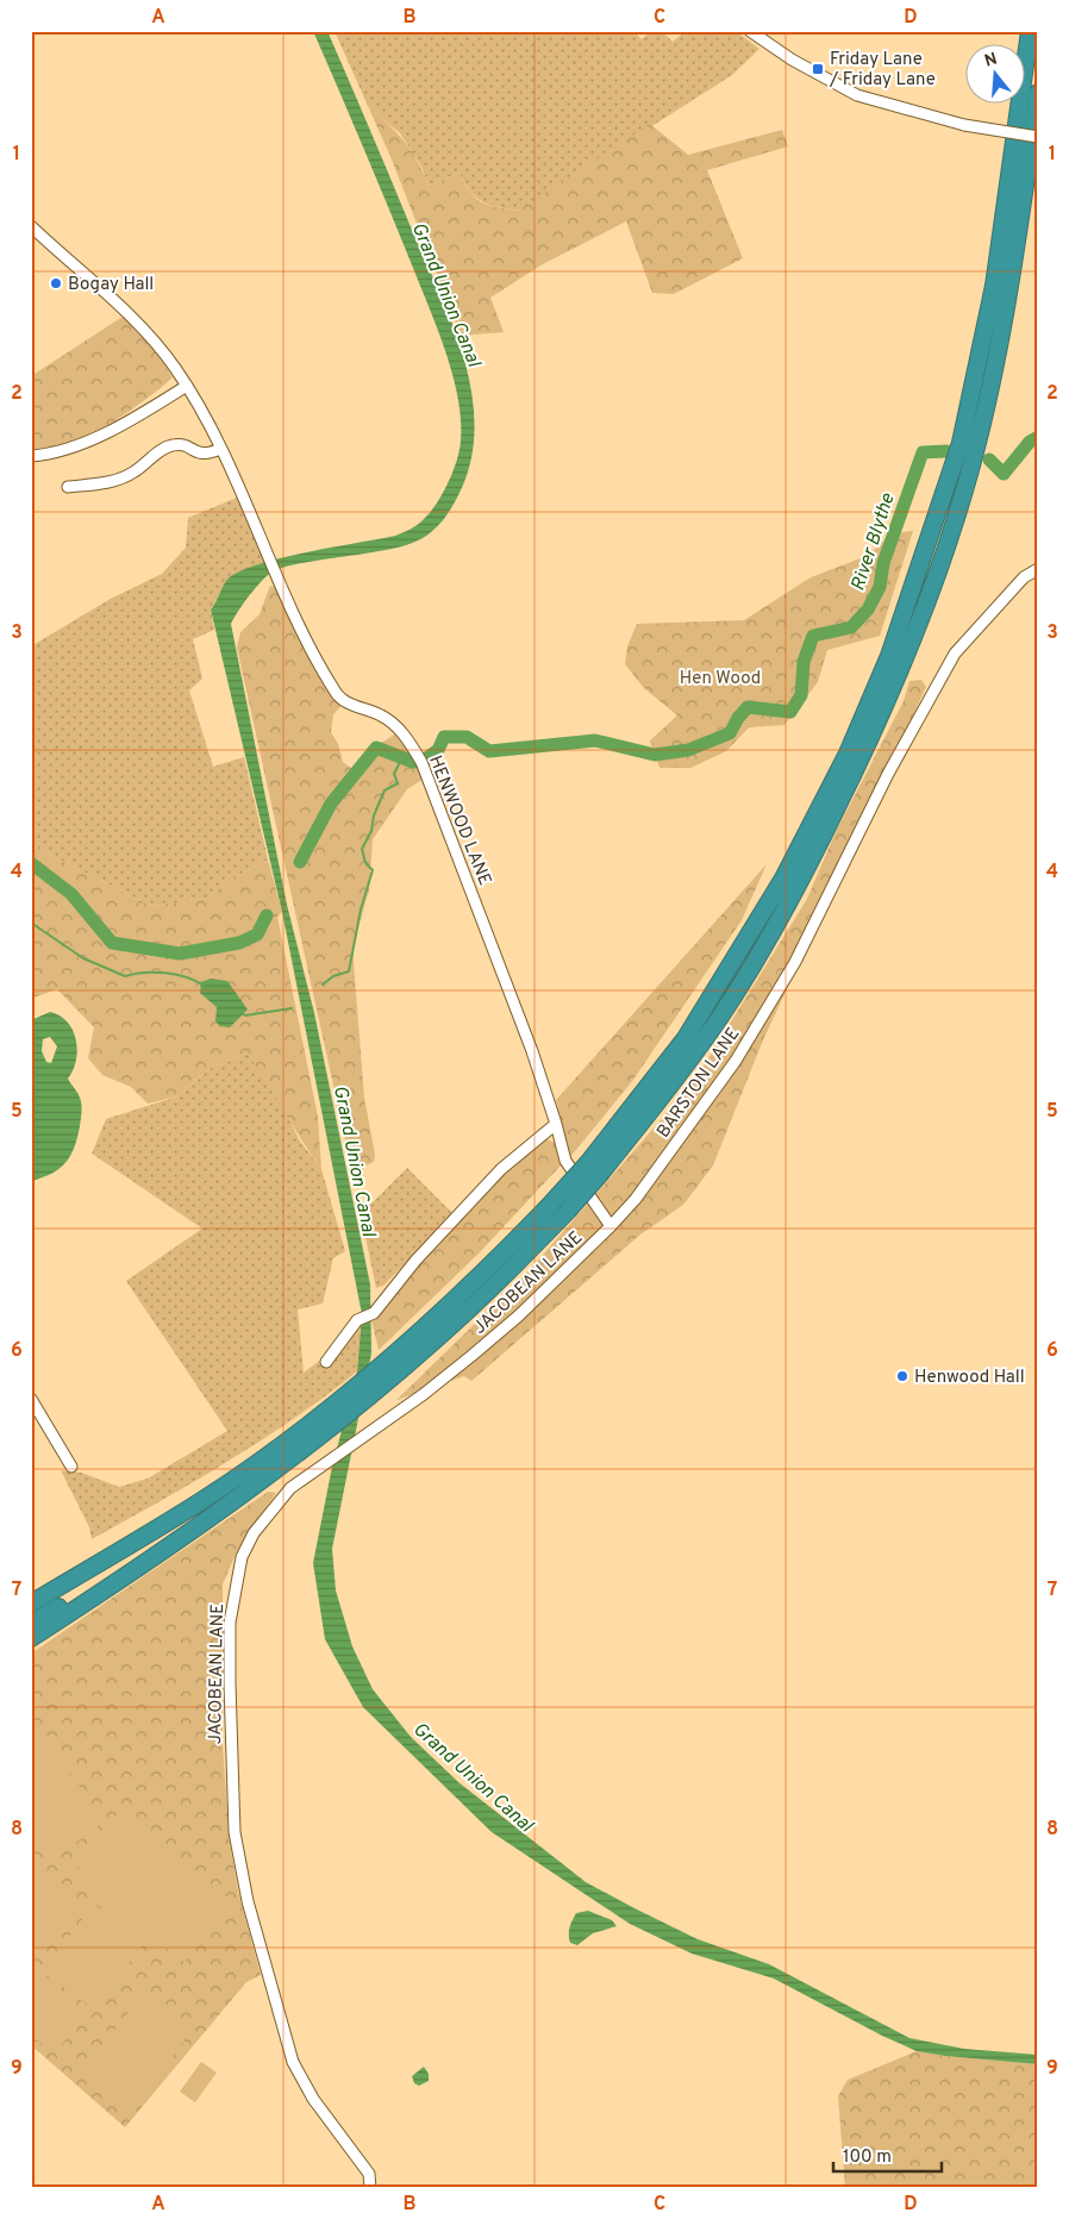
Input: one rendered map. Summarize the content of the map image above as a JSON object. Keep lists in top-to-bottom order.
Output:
{
  "streets": {
    "street": ["HENWOOD LANE", "BARSTON LANE", "JACOBEAN LANE"]
  },
  "crossings": [
    ["BARSTON LANE", "JACOBEAN LANE"]
  ],
  "water": ["Grand Union Canal", "River Blythe"],
  "parks": ["Hen Wood"],
  "places": {
    "transit": ["Friday Lane / Friday Lane"],
    "other": ["Bogay Hall", "Henwood Hall"]
  },
  "scale_bar": "100 m",
  "north": "top",
  "grid": {
    "columns": [
      "A",
      "B",
      "C",
      "D"
    ],
    "rows": [
      "1",
      "2",
      "3",
      "4",
      "5",
      "6",
      "7",
      "8",
      "9"
    ]
  }
}
